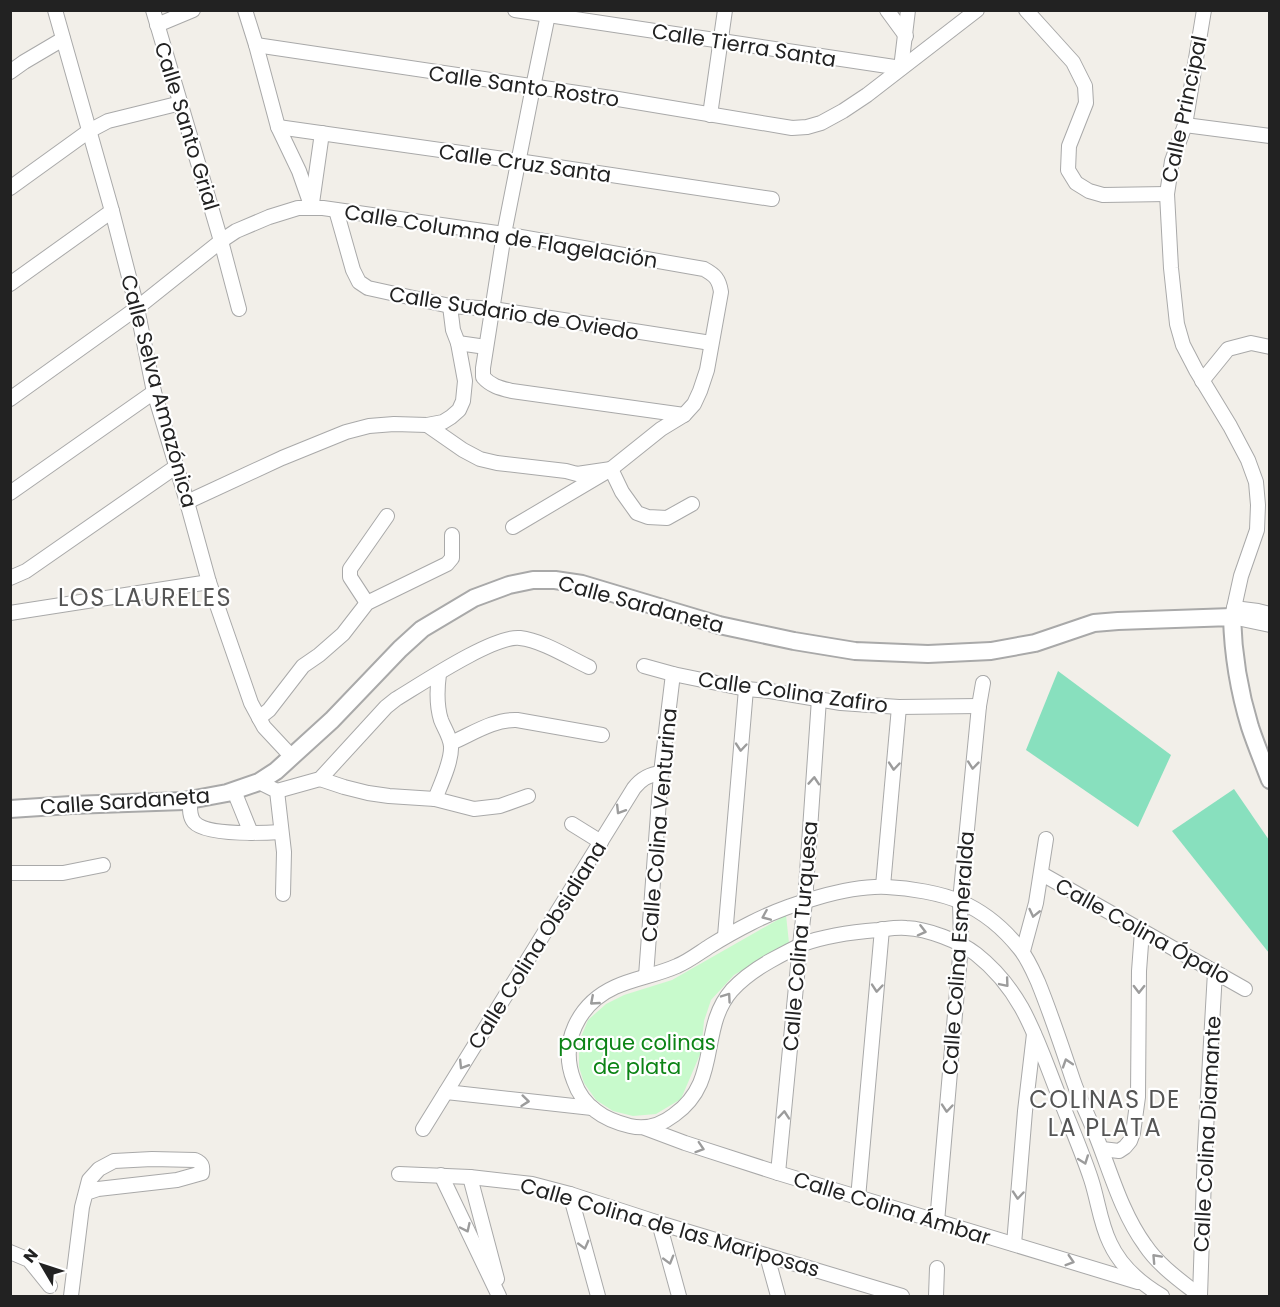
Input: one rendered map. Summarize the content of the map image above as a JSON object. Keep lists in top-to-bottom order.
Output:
{
  "streets": {
    "street": [
      "Calle Tierra Santa",
      "Calle Santo Rostro",
      "Calle Principal",
      "Calle Santo Grial",
      "Calle Cruz Santa",
      "Calle Columna de Flagelación",
      "Calle Sudario de Oviedo",
      "Calle Selva Amazónica",
      "Calle Sardaneta",
      "Calle Colina Zafiro",
      "Calle Colina Venturina",
      "Calle Colina Ópalo",
      "Calle Colina Turquesa",
      "Calle Colina Obsidiana",
      "Calle Colina Esmeralda",
      "Calle Colina Diamante",
      "Calle Colina Ámbar",
      "Calle Colina de las Mariposas"
    ]
  },
  "crossings": [
    ["Calle Tierra Santa", "Calle Santo Rostro"],
    ["Calle Principal", "Calle Sardaneta"],
    ["Calle Columna de Flagelación", "Calle Sudario de Oviedo"],
    ["Calle Selva Amazónica", "Calle Sardaneta"],
    ["Calle Colina Zafiro", "Calle Colina Venturina"],
    ["Calle Colina Zafiro", "Calle Colina Turquesa"],
    ["Calle Colina Zafiro", "Calle Colina Esmeralda"],
    ["Calle Colina Venturina", "Calle Colina Obsidiana"],
    ["Calle Colina Ópalo", "Calle Colina Diamante"],
    ["Calle Colina Turquesa", "Calle Colina Ámbar"],
    ["Calle Colina Esmeralda", "Calle Colina Ámbar"]
  ],
  "one_way": ["Calle Colina Obsidiana", "Calle Colina Ámbar"],
  "districts": ["LOS LAURELES", "COLINAS DE LA PLATA"],
  "parks": ["parque colinas de plata"],
  "north": "top left"
}
